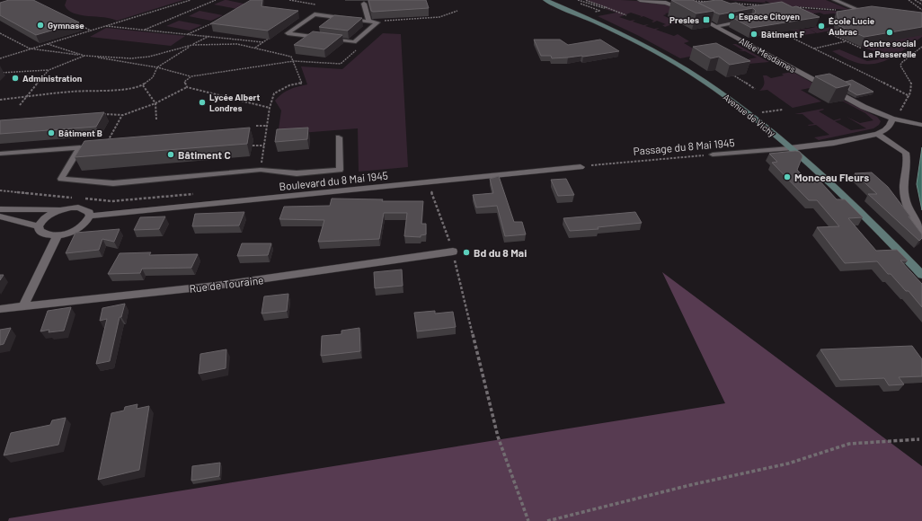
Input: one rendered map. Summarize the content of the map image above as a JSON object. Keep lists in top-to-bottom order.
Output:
{
  "streets": {
    "main road": ["Avenue de Vichy"],
    "street": ["Allée Mesdames", "Boulevard du 8 Mai 1945", "Rue de Touraine"],
    "lane": ["Passage du 8 Mai 1945"]
  },
  "crossings": [
    ["Avenue de Vichy", "Passage du 8 Mai 1945"],
    ["Passage du 8 Mai 1945", "Boulevard du 8 Mai 1945"]
  ],
  "places": {
    "other": [
      "Espace Citoyen",
      "Gymnase",
      "École Lucie Aubrac",
      "Centre social La Passerelle",
      "Bâtiment F",
      "Administration",
      "Lycée Albert Londres",
      "Bâtiment B",
      "Bâtiment C",
      "Monceau Fleurs",
      "Bd du 8 Mai"
    ],
    "transit": ["Presles"]
  }
}
